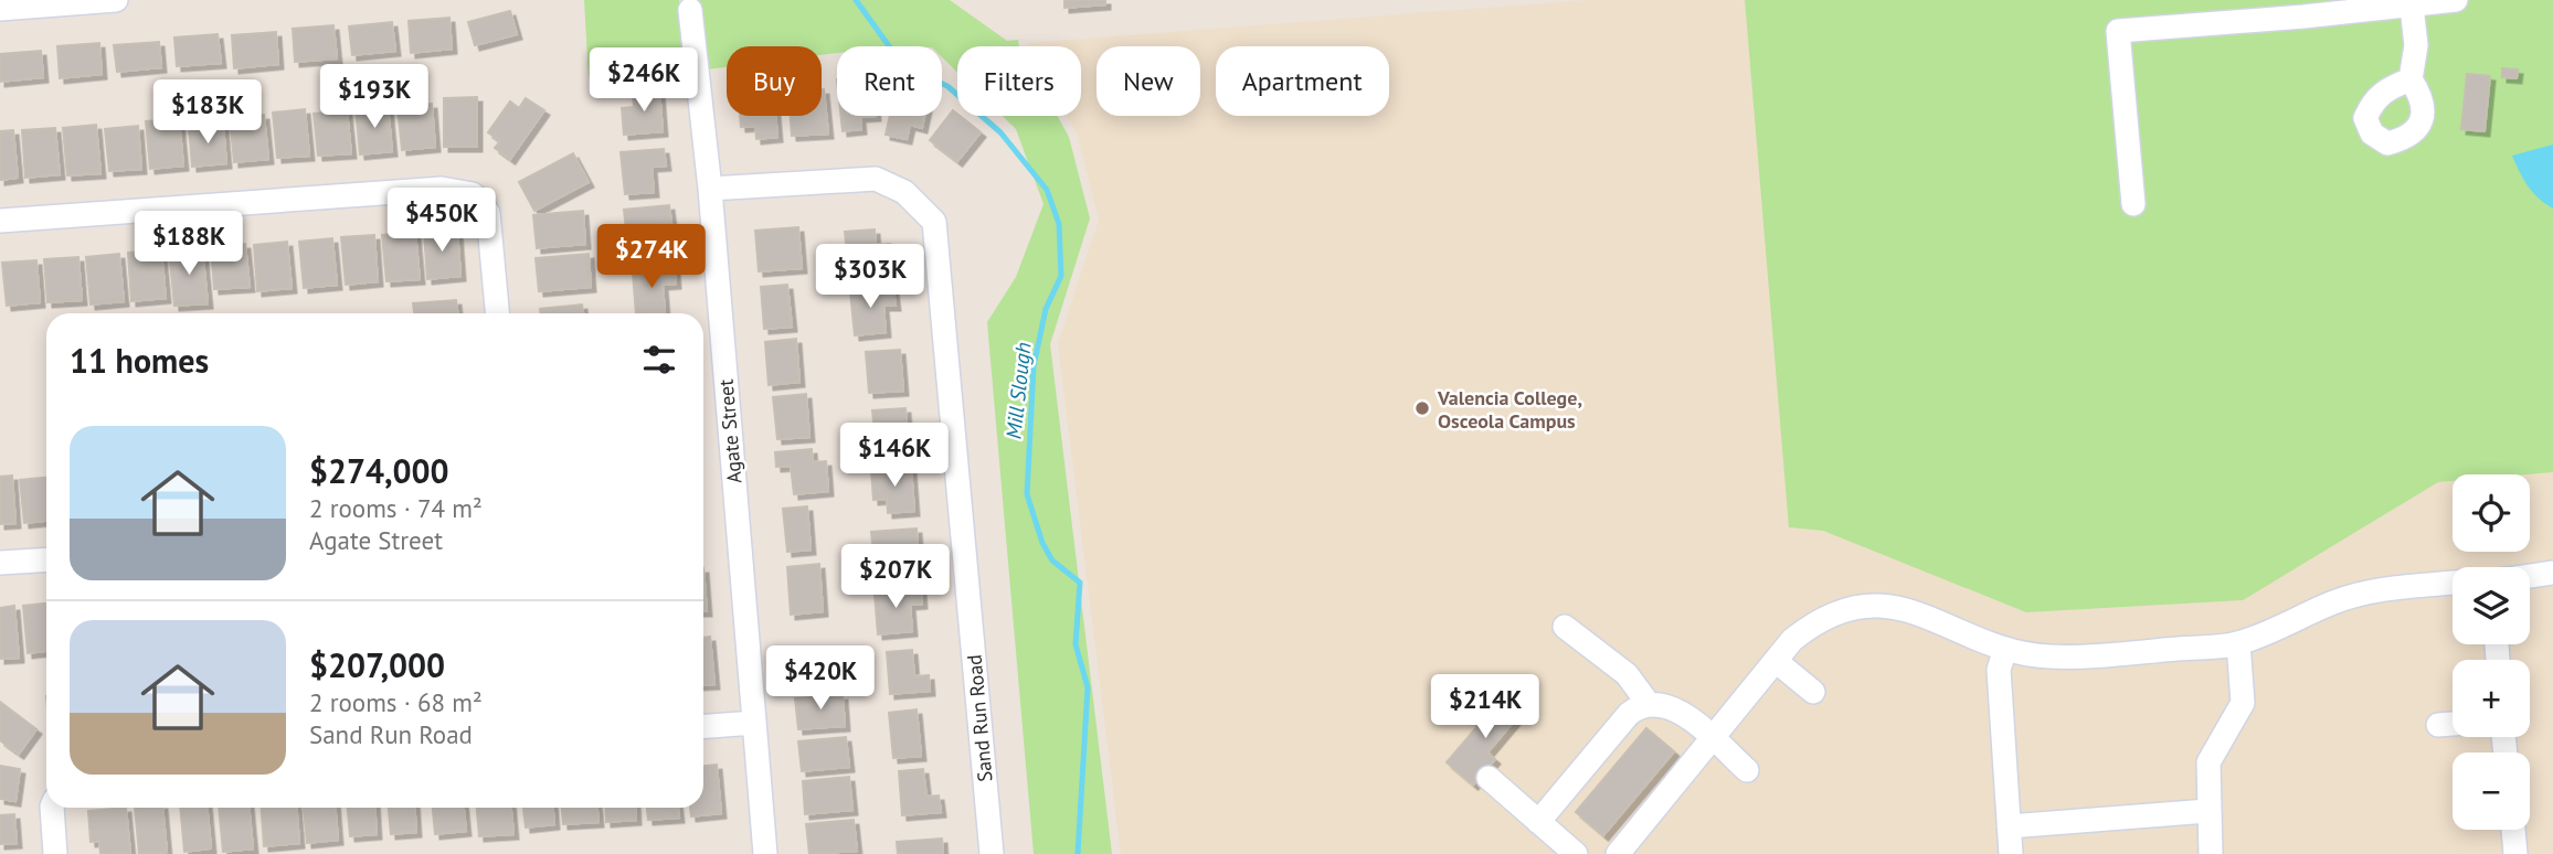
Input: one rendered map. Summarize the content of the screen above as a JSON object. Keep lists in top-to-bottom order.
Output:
{
  "streets": {
    "street": ["Agate Street", "Sand Run Road"]
  },
  "crossings": [
    ["Agate Street", "Sand Run Road"]
  ],
  "water": ["Mill Slough"],
  "places": ["Valencia College, Osceola Campus"],
  "page": {
    "chip": [
      "Buy",
      "Rent",
      "Filters",
      "New",
      "Apartment"
    ],
    "price": [
      "$246K",
      "$193K",
      "$183K",
      "$450K",
      "$188K",
      "$274K",
      "$303K",
      "$146K",
      "$207K",
      "$420K",
      "$214K"
    ],
    "heading": "11 homes",
    "list": [
      {
        "name": "$274,000",
        "note": "2 rooms · 74 m² · Agate Street"
      },
      {
        "name": "$207,000",
        "note": "2 rooms · 68 m² · Sand Run Road"
      }
    ],
    "map_buttons": ["+", "−"]
  }
}
